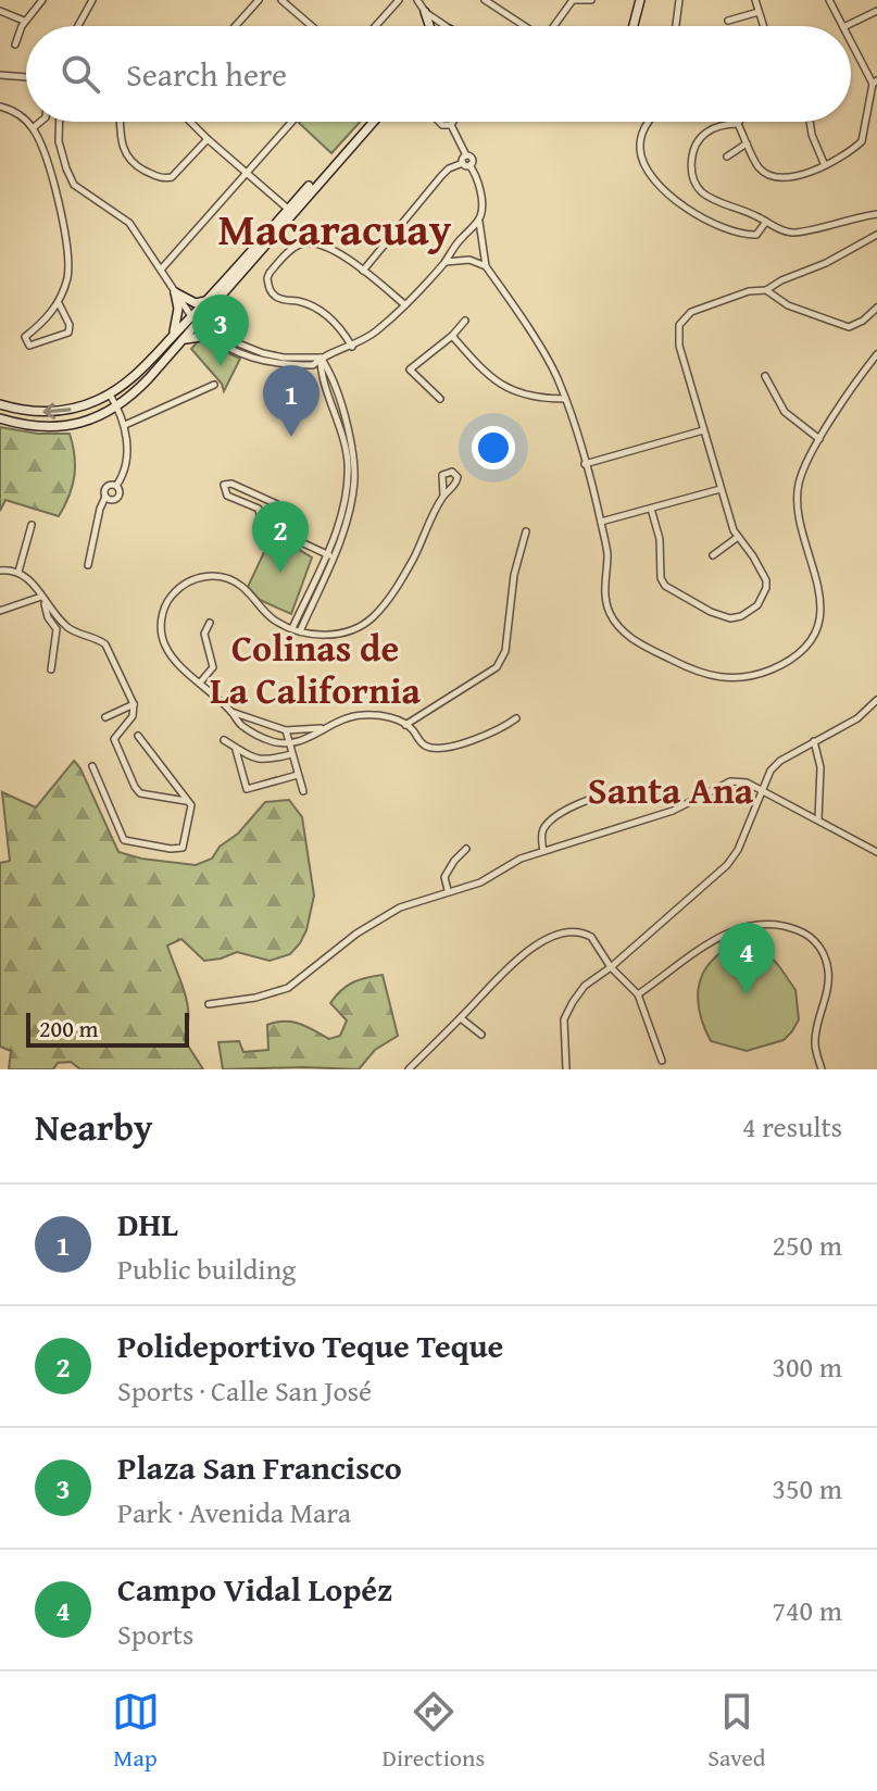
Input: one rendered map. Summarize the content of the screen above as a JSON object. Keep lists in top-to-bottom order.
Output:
{
  "districts": ["Macaracuay", "Colinas de La California", "Santa Ana"],
  "scale_bar": "200 m",
  "page": {
    "search": "Search here",
    "pins": [
      "3",
      "1",
      "2",
      "4"
    ],
    "scale": "200 m",
    "heading": ["Nearby", "4 results"],
    "list": [
      {
        "mark": "1",
        "name": "DHL",
        "note": "Public building",
        "value": "250 m"
      },
      {
        "mark": "2",
        "name": "Polideportivo Teque Teque",
        "note": "Sports · Calle San José",
        "value": "300 m"
      },
      {
        "mark": "3",
        "name": "Plaza San Francisco",
        "note": "Park · Avenida Mara",
        "value": "350 m"
      },
      {
        "mark": "4",
        "name": "Campo Vidal Lopéz",
        "note": "Sports",
        "value": "740 m"
      }
    ],
    "nav": ["Map", "Directions", "Saved"]
  }
}
